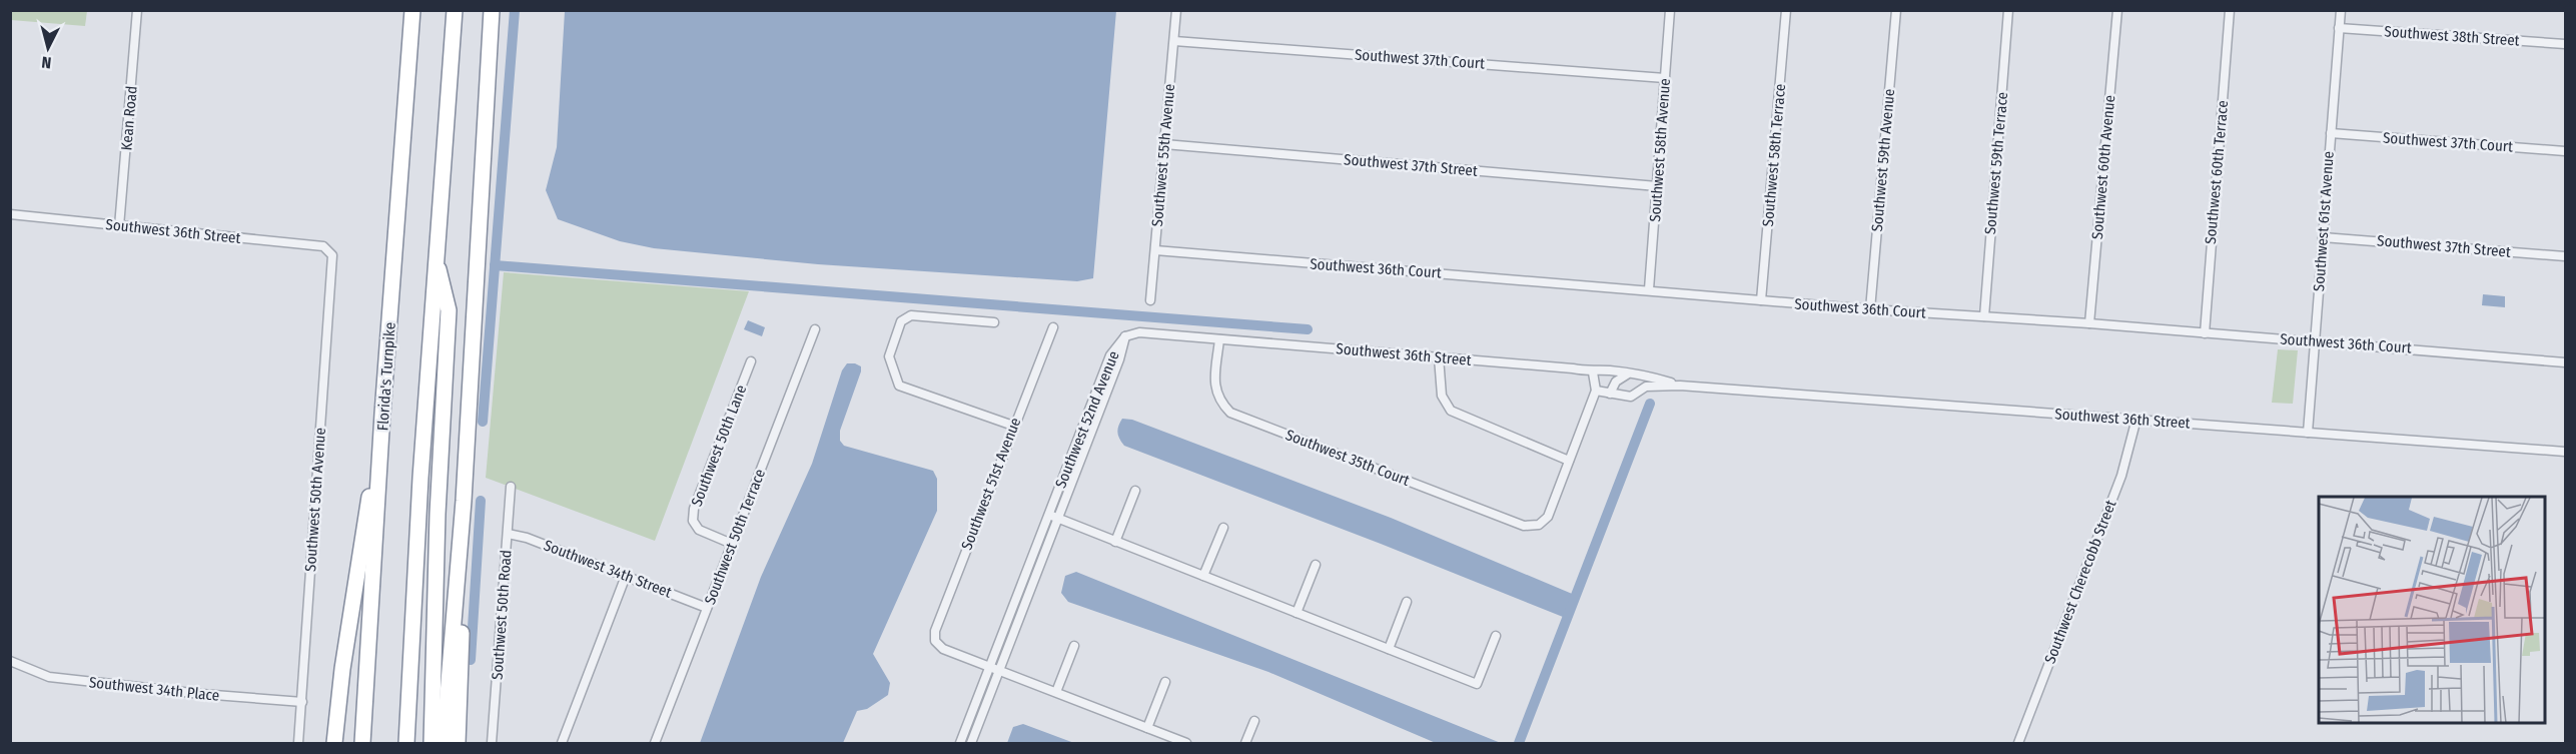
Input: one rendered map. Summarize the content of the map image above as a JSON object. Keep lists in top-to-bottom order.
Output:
{
  "streets": {
    "highway": ["Florida's Turnpike"],
    "street": [
      "Southwest 38th Street",
      "Southwest 37th Court",
      "Kean Road",
      "Southwest 58th Avenue",
      "Southwest 55th Avenue",
      "Southwest 58th Terrace",
      "Southwest 59th Avenue",
      "Southwest 59th Terrace",
      "Southwest 37th Street",
      "Southwest 60th Avenue",
      "Southwest 60th Terrace",
      "Southwest 61st Avenue",
      "Southwest 36th Street",
      "Southwest 36th Court",
      "Southwest 52nd Avenue",
      "Southwest 50th Lane",
      "Southwest 35th Court",
      "Southwest 51st Avenue",
      "Southwest 50th Avenue",
      "Southwest 50th Terrace",
      "Southwest 34th Street",
      "Southwest Cherecobb Street",
      "Southwest 50th Road",
      "Southwest 34th Place"
    ]
  },
  "crossings": [
    ["Southwest 38th Street", "Southwest 61st Avenue"],
    ["Southwest 37th Court", "Southwest 58th Avenue"],
    ["Southwest 37th Court", "Southwest 55th Avenue"],
    ["Southwest 37th Court", "Southwest 61st Avenue"],
    ["Kean Road", "Southwest 36th Street"],
    ["Southwest 58th Avenue", "Southwest 37th Street"],
    ["Southwest 58th Avenue", "Southwest 36th Court"],
    ["Southwest 55th Avenue", "Southwest 37th Street"],
    ["Southwest 55th Avenue", "Southwest 36th Court"],
    ["Southwest 58th Terrace", "Southwest 36th Court"],
    ["Southwest 59th Avenue", "Southwest 36th Court"],
    ["Southwest 59th Terrace", "Southwest 36th Court"],
    ["Southwest 37th Street", "Southwest 61st Avenue"],
    ["Southwest 60th Avenue", "Southwest 36th Court"],
    ["Southwest 60th Terrace", "Southwest 36th Court"],
    ["Southwest 61st Avenue", "Southwest 36th Street"],
    ["Southwest 61st Avenue", "Southwest 36th Court"],
    ["Southwest 36th Street", "Southwest 52nd Avenue"],
    ["Southwest 36th Street", "Southwest 35th Court"],
    ["Southwest 36th Street", "Southwest 50th Avenue"],
    ["Southwest 36th Street", "Southwest Cherecobb Street"],
    ["Southwest 52nd Avenue", "Southwest 51st Avenue"],
    ["Southwest 50th Lane", "Southwest 50th Terrace"],
    ["Southwest 50th Avenue", "Southwest 34th Place"],
    ["Southwest 50th Terrace", "Southwest 34th Street"],
    ["Southwest 34th Street", "Southwest 50th Road"]
  ],
  "north": "bottom"
}
